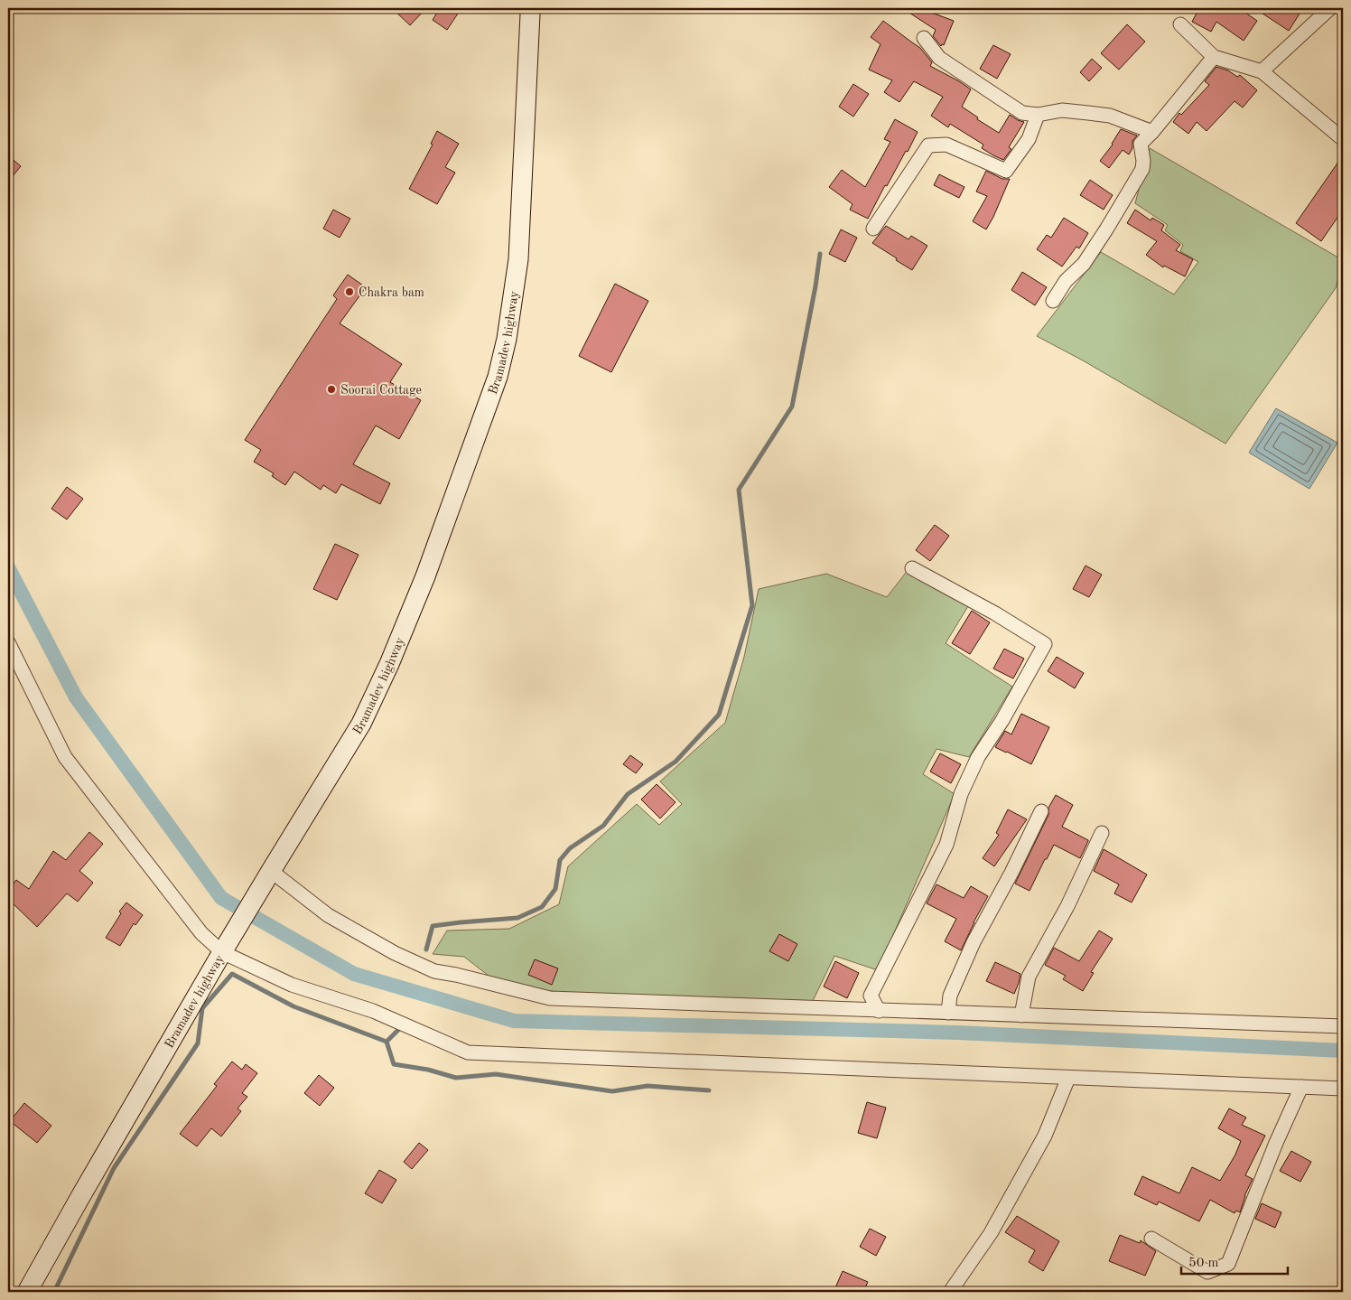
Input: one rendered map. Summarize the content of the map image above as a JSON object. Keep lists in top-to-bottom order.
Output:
{
  "streets": {
    "street": ["Bramadev highway"]
  },
  "places": ["Chakra bam", "Soorai Cottage"],
  "scale_bar": "50 m"
}
